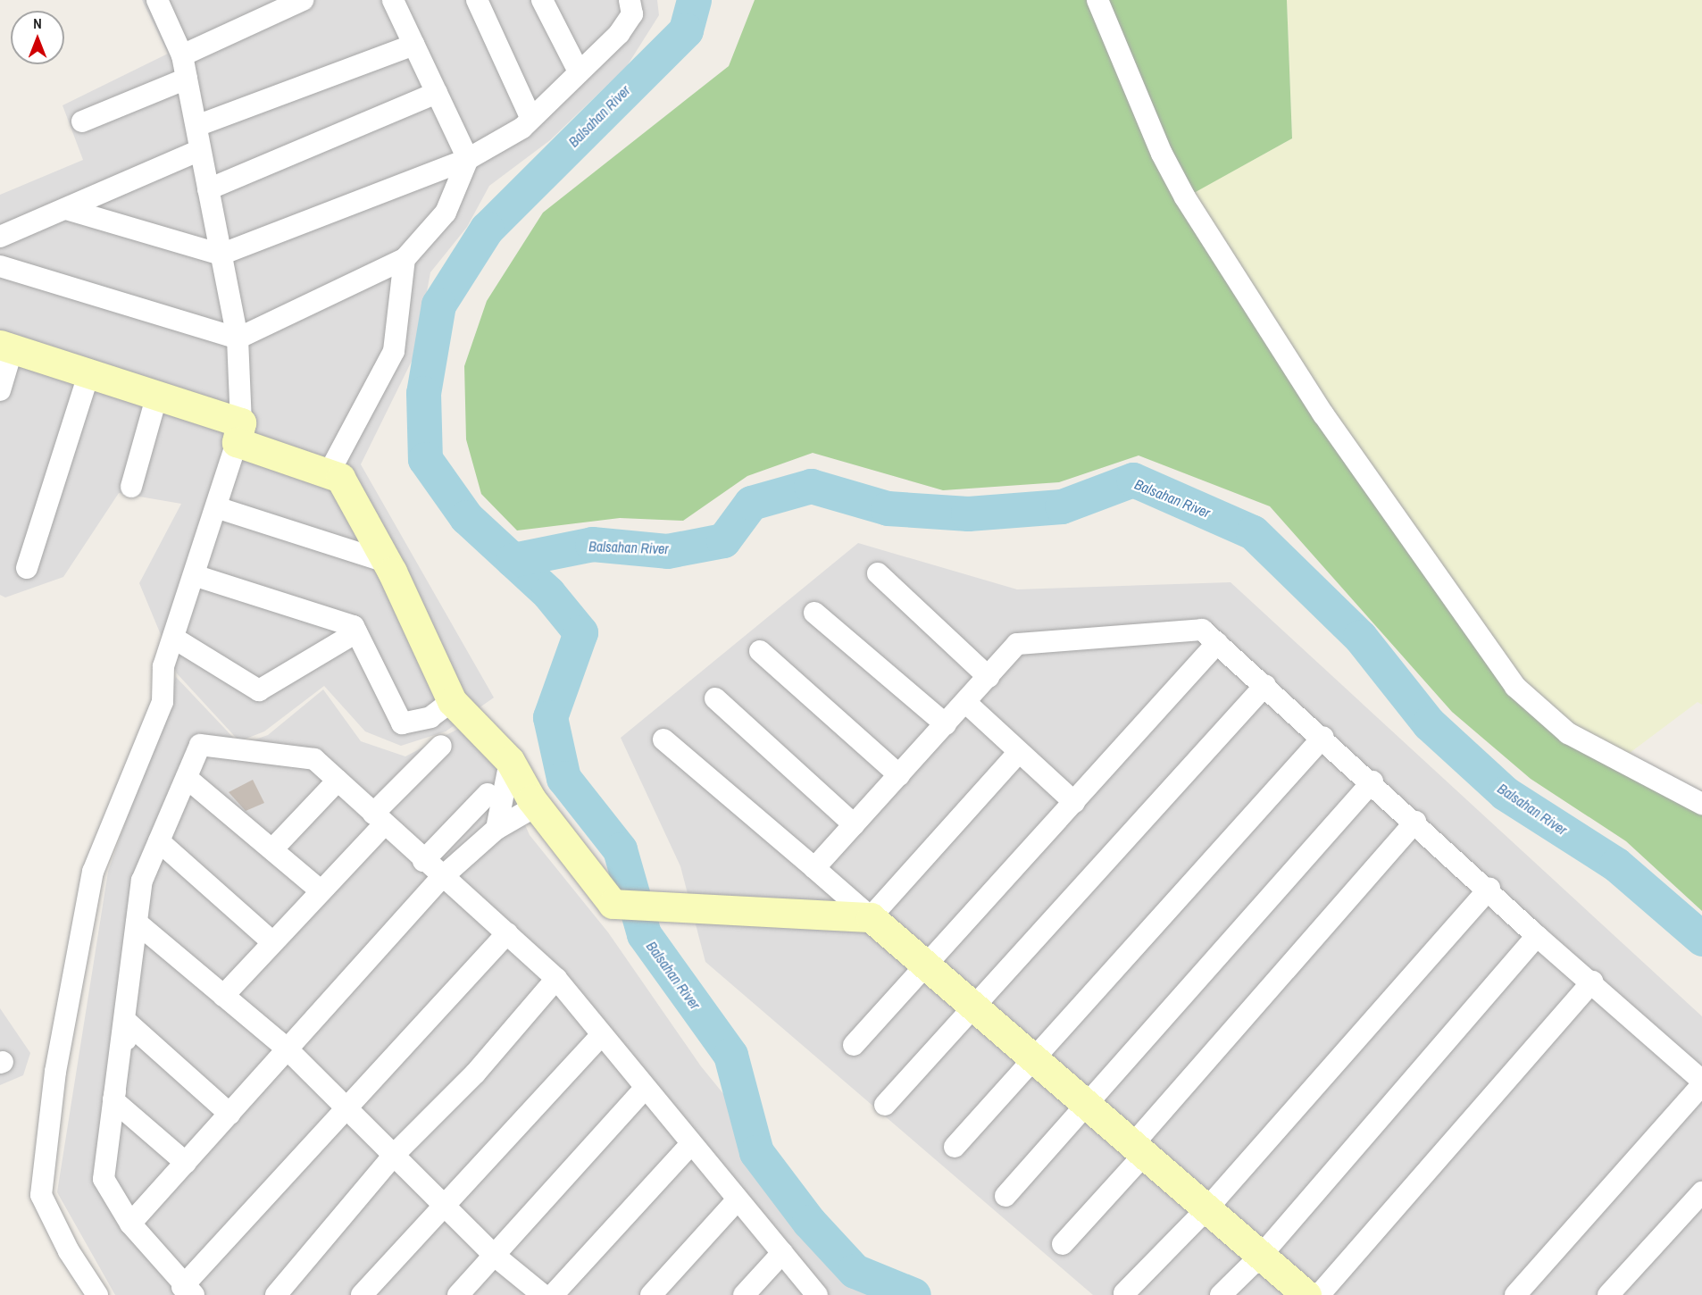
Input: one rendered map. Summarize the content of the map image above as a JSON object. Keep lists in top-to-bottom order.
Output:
{
  "water": ["Balsahan River"],
  "north": "top"
}
